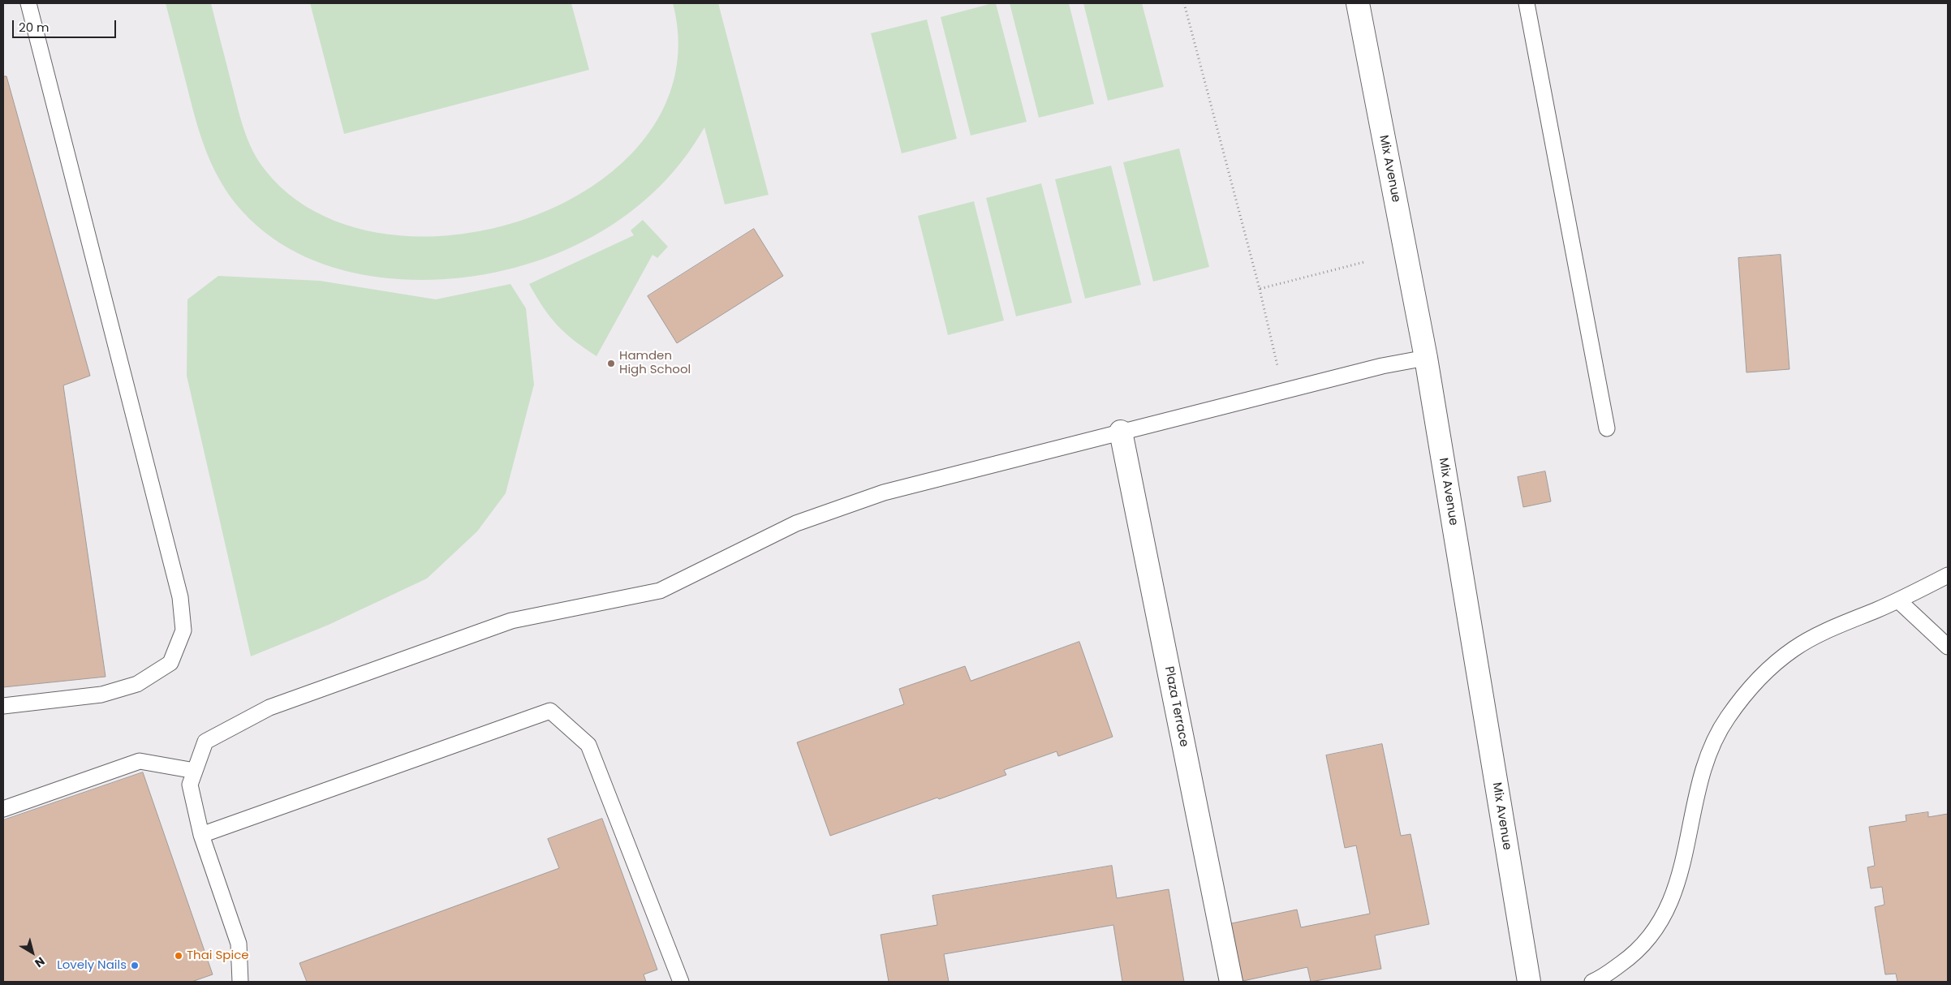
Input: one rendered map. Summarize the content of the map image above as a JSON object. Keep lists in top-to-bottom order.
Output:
{
  "streets": {
    "street": ["Mix Avenue", "Plaza Terrace"]
  },
  "places": ["Hamden High School", "Thai Spice", "Lovely Nails"],
  "scale_bar": "20 m",
  "north": "bottom right"
}
